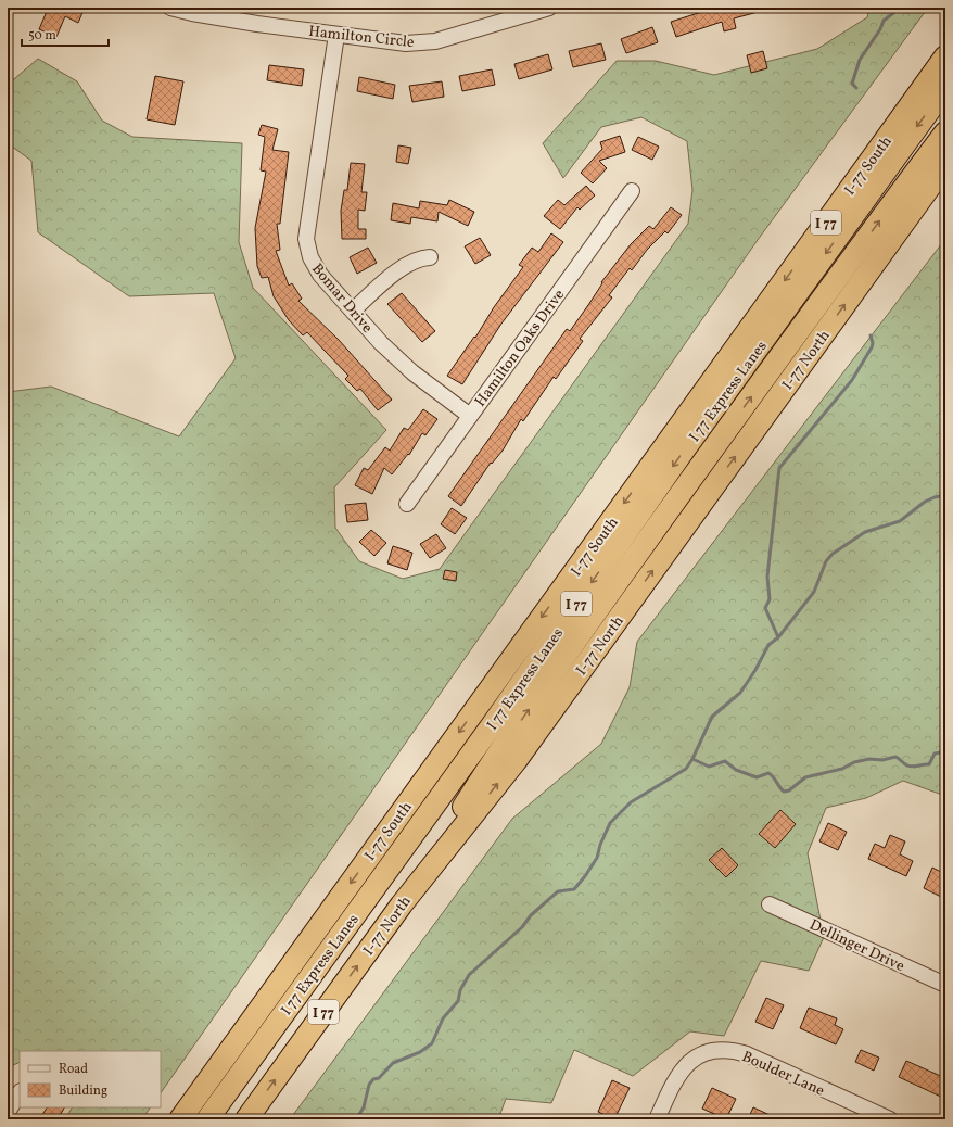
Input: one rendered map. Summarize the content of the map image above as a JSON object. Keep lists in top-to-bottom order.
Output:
{
  "streets": {
    "highway": [
      "I-77 South",
      "I 77",
      "I-77 North",
      "I 77 Express Lanes"
    ],
    "street": [
      "Hamilton Circle",
      "Bomar Drive",
      "Hamilton Oaks Drive",
      "Dellinger Drive",
      "Boulder Lane"
    ]
  },
  "crossings": [
    ["Hamilton Circle", "Bomar Drive"],
    ["Bomar Drive", "Hamilton Oaks Drive"],
    ["I-77 North", "I 77 Express Lanes"]
  ],
  "one_way": ["I-77 South", "I-77 North"],
  "legend": ["Road", "Building"],
  "scale_bar": "50 m"
}
